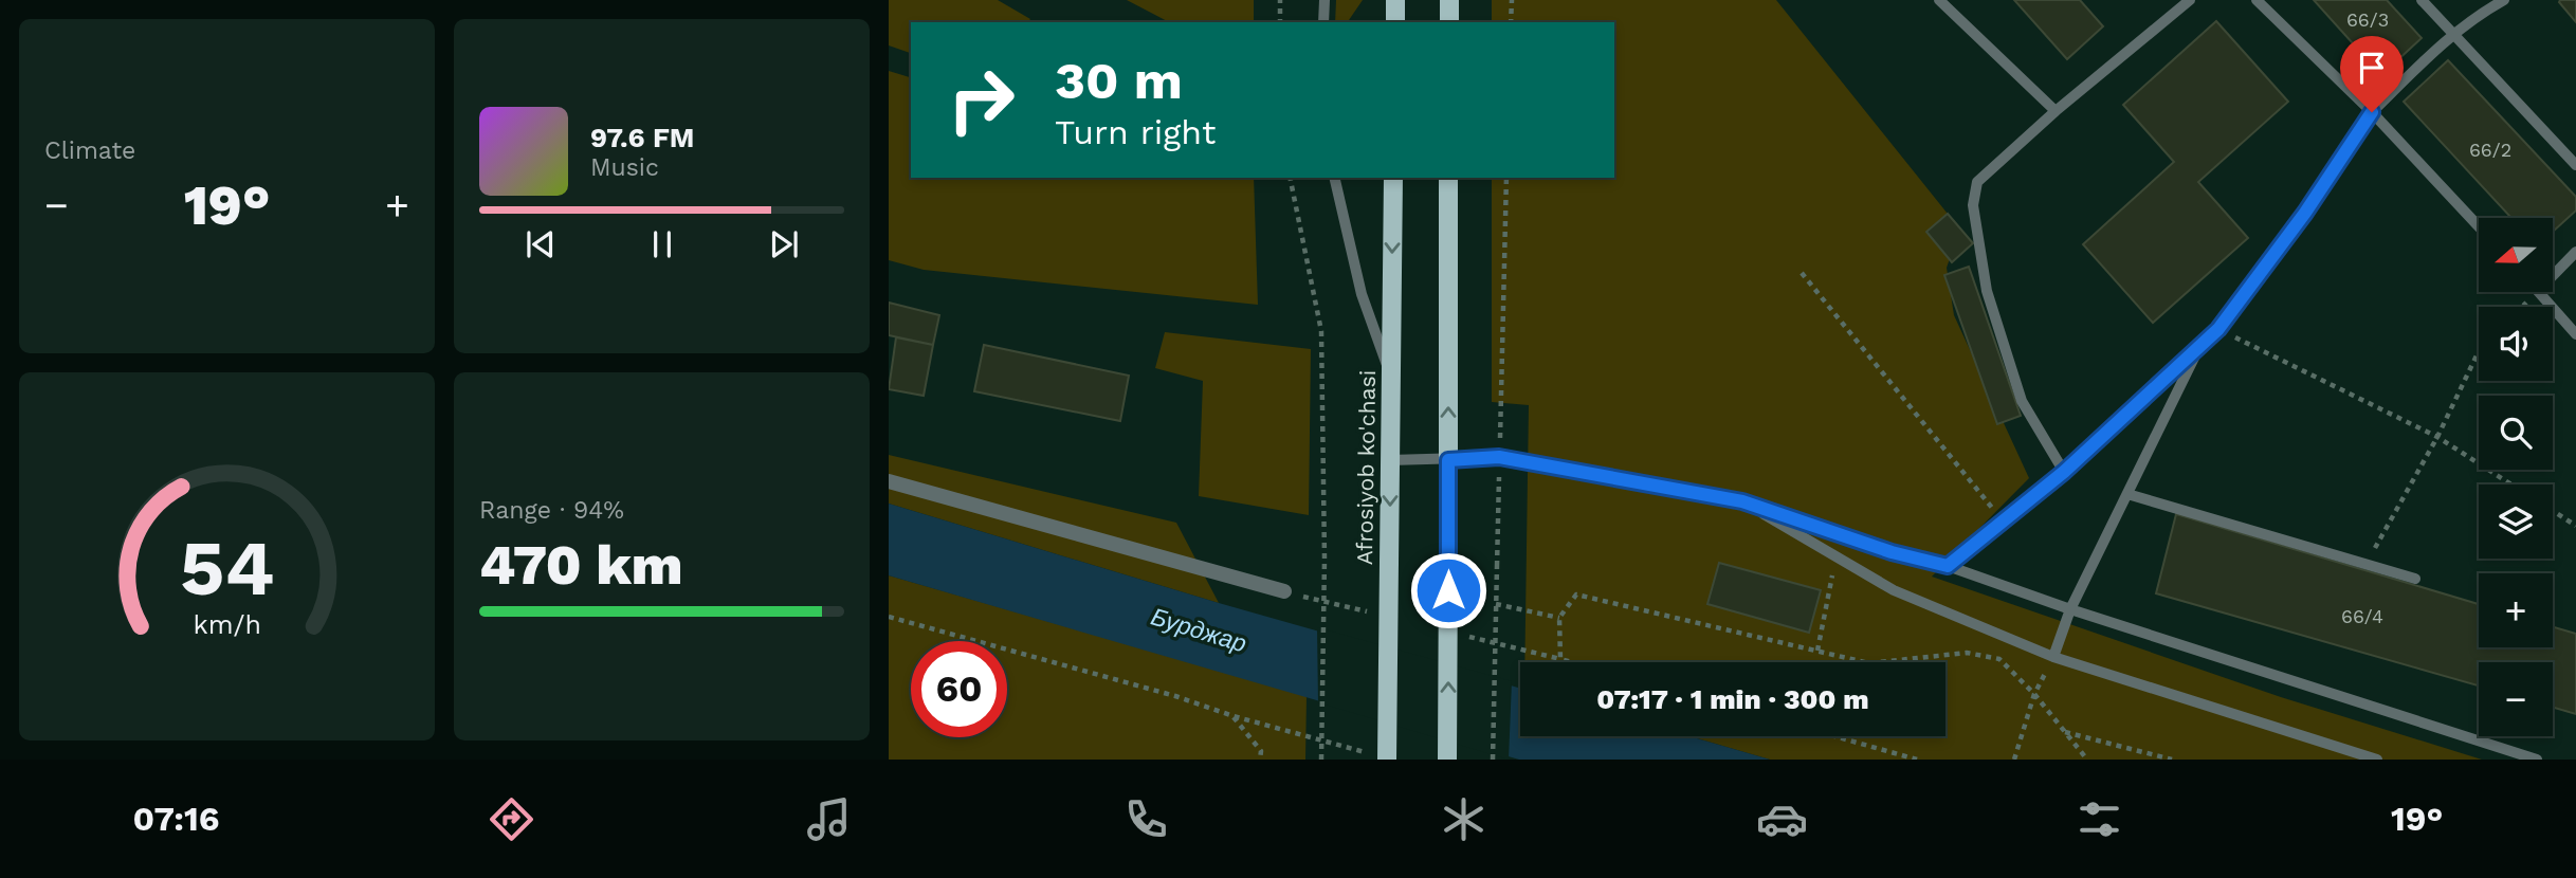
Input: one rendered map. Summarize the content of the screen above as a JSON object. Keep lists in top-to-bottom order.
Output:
{
  "streets": {
    "main road": ["Afrosiyob ko'chasi"]
  },
  "water": ["Бурджар"],
  "house_numbers": ["66/3", "66/2", "66/4"],
  "north": "left",
  "page": {
    "tile": [
      "Climate",
      ["Range · 94%", "470 km"]
    ],
    "turn": ["30 m", "Turn right"],
    "song": ["97.6 FM", "Music"],
    "heat": ["−", "19°", "+"],
    "map_buttons": ["+", "−"],
    "limit": "60",
    "trip": "07:17 · 1 min · 300 m",
    "tabs": ["07:16", "19°"],
    "gauge": ["54", "km/h"]
  }
}
